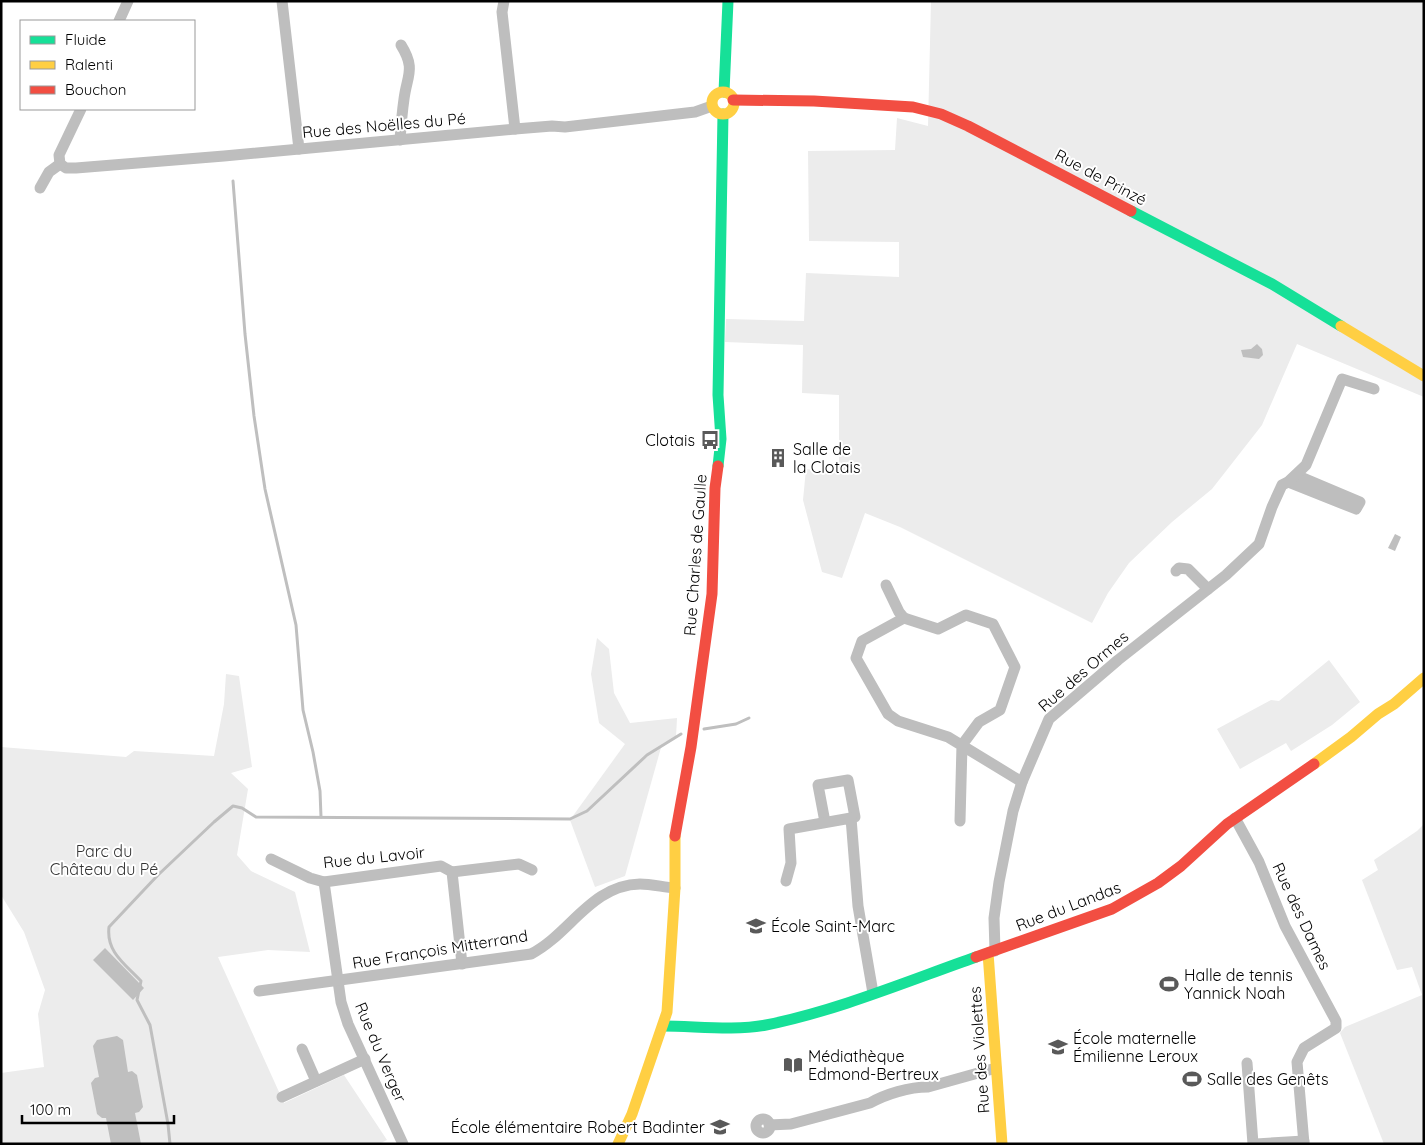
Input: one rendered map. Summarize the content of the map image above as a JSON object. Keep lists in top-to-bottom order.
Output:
{
  "streets": {
    "street": [
      "Rue des Noëlles du Pé",
      "Rue de Prinzé",
      "Rue Charles de Gaulle",
      "Rue des Ormes",
      "Rue du Lavoir",
      "Rue du Landas",
      "Rue des Dames",
      "Rue François Mitterrand",
      "Rue des Violettes",
      "Rue du Verger"
    ]
  },
  "crossings": [
    ["Rue des Noëlles du Pé", "Rue de Prinzé"],
    ["Rue des Noëlles du Pé", "Rue Charles de Gaulle"],
    ["Rue de Prinzé", "Rue Charles de Gaulle"],
    ["Rue Charles de Gaulle", "Rue du Landas"],
    ["Rue Charles de Gaulle", "Rue François Mitterrand"],
    ["Rue des Ormes", "Rue du Landas"],
    ["Rue des Ormes", "Rue des Violettes"],
    ["Rue du Lavoir", "Rue du Verger"],
    ["Rue du Landas", "Rue des Dames"],
    ["Rue du Landas", "Rue des Violettes"],
    ["Rue François Mitterrand", "Rue du Verger"]
  ],
  "parks": ["Parc du Château du Pé"],
  "places": {
    "bus stop": ["Clotais"],
    "building": ["Salle de la Clotais"],
    "school or university": ["École Saint-Marc", "École maternelle Émilienne Leroux", "École élémentaire Robert Badinter"],
    "sports": ["Halle de tennis Yannick Noah", "Salle des Genêts"],
    "library": ["Médiathèque Edmond-Bertreux"]
  },
  "legend": ["Fluide", "Ralenti", "Bouchon"],
  "scale_bar": "100 m"
}
